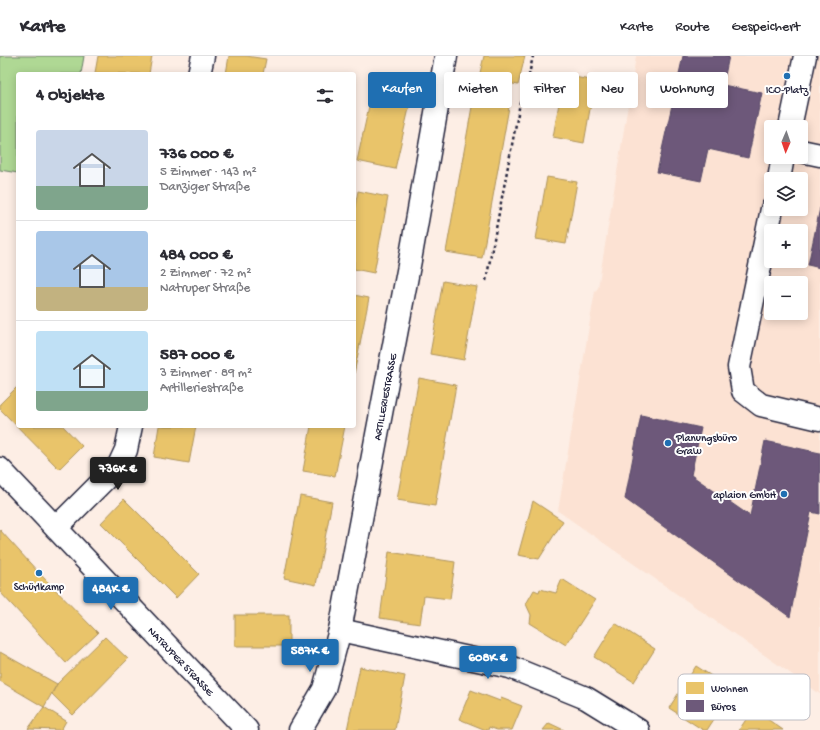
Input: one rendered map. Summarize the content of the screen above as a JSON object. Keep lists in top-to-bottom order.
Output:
{
  "streets": {
    "street": ["ARTILLERIESTRASSE", "NATRUPER STRASSE"]
  },
  "places": [
    "ICO-Platz",
    "Planungsbüro Graw",
    "aplaion GmbH",
    "Schürlkamp"
  ],
  "legend": ["Wohnen", "Büros"],
  "north": "bottom",
  "page": {
    "header": "Karte",
    "nav": ["Karte", "Route", "Gespeichert"],
    "chip": [
      "Kaufen",
      "Mieten",
      "Filter",
      "Neu",
      "Wohnung"
    ],
    "heading": "4 Objekte",
    "map_buttons": ["+", "−"],
    "list": [
      {
        "name": "736 000 €",
        "note": "5 Zimmer · 143 m² · Danziger Straße"
      },
      {
        "name": "484 000 €",
        "note": "2 Zimmer · 72 m² · Natruper Straße"
      },
      {
        "name": "587 000 €",
        "note": "3 Zimmer · 89 m² · Artilleriestraße"
      }
    ],
    "price": [
      "736K €",
      "484K €",
      "587K €",
      "608K €"
    ]
  }
}
